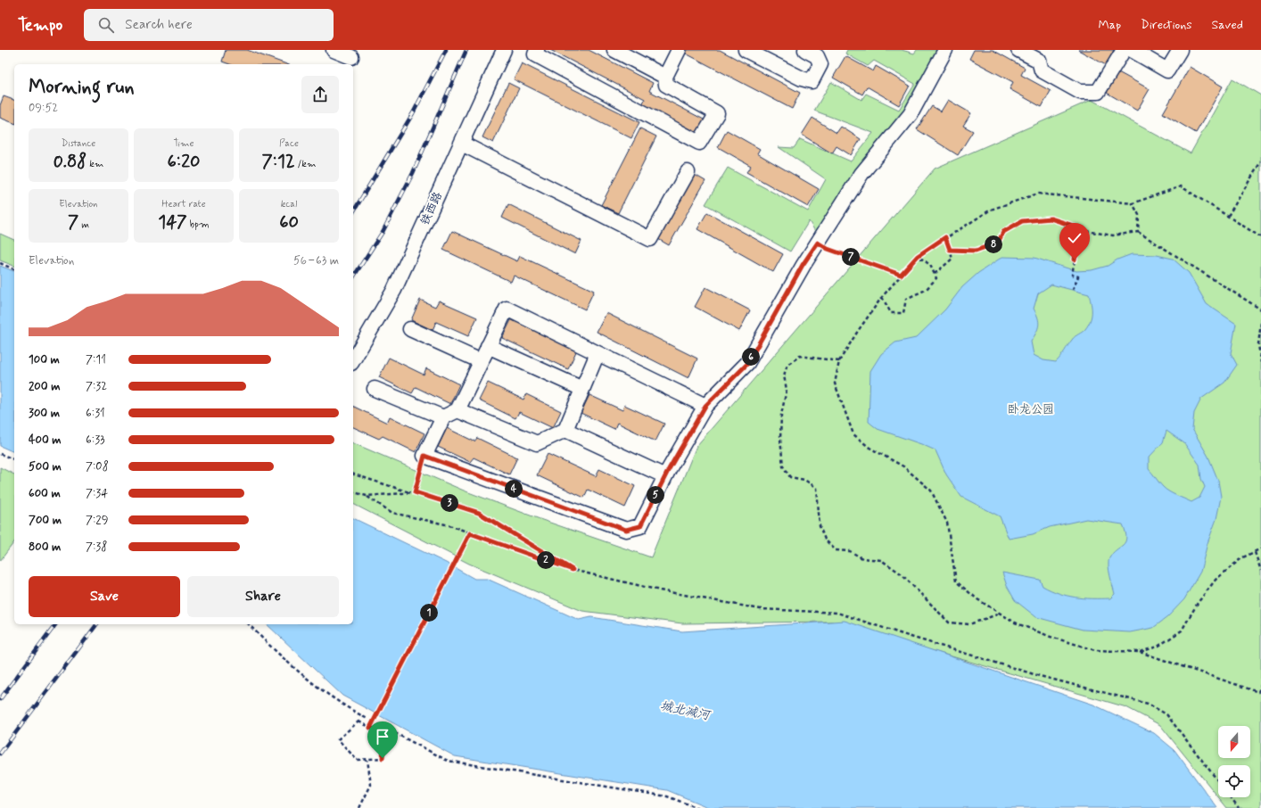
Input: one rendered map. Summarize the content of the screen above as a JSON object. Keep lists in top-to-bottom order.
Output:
{
  "streets": {
    "street": ["铁西路"]
  },
  "water": ["城北减河"],
  "parks": ["卧龙公园"],
  "north": "bottom",
  "page": {
    "header": "Tempo",
    "search": "Search here",
    "nav": ["Map", "Directions", "Saved"],
    "heading": ["Morning run", "09:52"],
    "stats": [
      ["Distance", "0.88 km"],
      ["Time", "6:20"],
      ["Pace", "7:12 /km"],
      ["Elevation", "7 m"],
      ["Heart rate", "147 bpm"],
      ["kcal", "60"]
    ],
    "pins": [
      "8",
      "7",
      "6",
      "4",
      "5",
      "3",
      "2",
      "1"
    ],
    "chart": ["Elevation", "56–63 m"],
    "list": [
      {
        "name": "100 m",
        "note": "7:11"
      },
      {
        "name": "200 m",
        "note": "7:32"
      },
      {
        "name": "300 m",
        "note": "6:31"
      },
      {
        "name": "400 m",
        "note": "6:33"
      },
      {
        "name": "500 m",
        "note": "7:08"
      },
      {
        "name": "600 m",
        "note": "7:34"
      },
      {
        "name": "700 m",
        "note": "7:29"
      },
      {
        "name": "800 m",
        "note": "7:38"
      }
    ],
    "buttons": ["Save", "Share"]
  }
}
